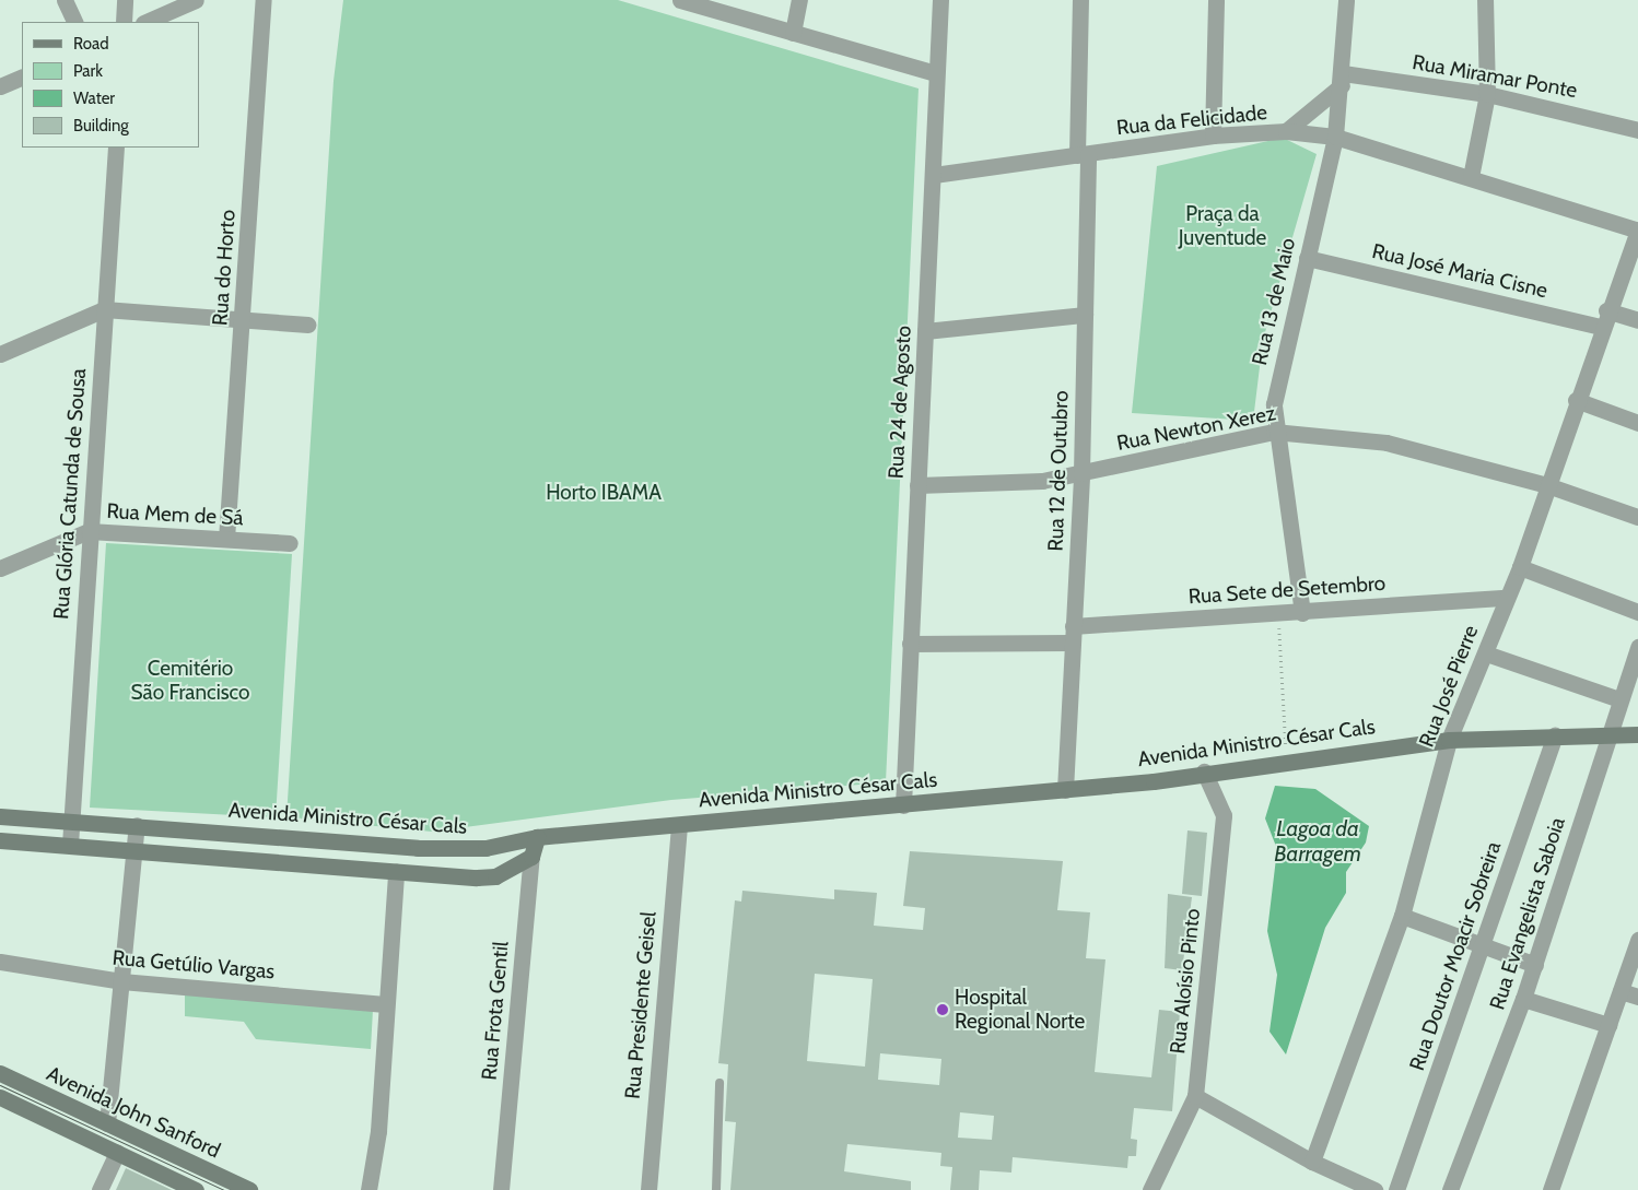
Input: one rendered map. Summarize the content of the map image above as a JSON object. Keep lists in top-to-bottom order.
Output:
{
  "streets": {
    "main road": ["Avenida Ministro César Cals", "Rua Frota Gentil", "Avenida John Sanford"],
    "street": [
      "Rua Miramar Ponte",
      "Rua da Felicidade",
      "Rua do Horto",
      "Rua José Maria Cisne",
      "Rua 13 de Maio",
      "Rua 24 de Agosto",
      "Rua Newton Xerez",
      "Rua 12 de Outubro",
      "Rua Glória Catunda de Sousa",
      "Rua Mem de Sá",
      "Rua Sete de Setembro",
      "Rua José Pierre",
      "Rua Evangelista Saboia",
      "Rua Doutor Moacir Sobreira",
      "Rua Getúlio Vargas",
      "Rua Aloísio Pinto",
      "Rua Presidente Geisel"
    ]
  },
  "crossings": [
    ["Rua Miramar Ponte", "Rua 13 de Maio"],
    ["Rua da Felicidade", "Rua 13 de Maio"],
    ["Rua da Felicidade", "Rua 24 de Agosto"],
    ["Rua da Felicidade", "Rua 12 de Outubro"],
    ["Rua da Felicidade", "Rua José Pierre"],
    ["Rua do Horto", "Rua Mem de Sá"],
    ["Rua José Maria Cisne", "Rua 13 de Maio"],
    ["Rua José Maria Cisne", "Rua José Pierre"],
    ["Rua 13 de Maio", "Rua Newton Xerez"],
    ["Rua 13 de Maio", "Rua Sete de Setembro"],
    ["Rua 24 de Agosto", "Rua Newton Xerez"],
    ["Rua 24 de Agosto", "Rua Sete de Setembro"],
    ["Rua 24 de Agosto", "Avenida Ministro César Cals"],
    ["Rua Newton Xerez", "Rua 12 de Outubro"],
    ["Rua Newton Xerez", "Rua José Pierre"],
    ["Rua 12 de Outubro", "Rua Sete de Setembro"],
    ["Rua 12 de Outubro", "Avenida Ministro César Cals"],
    ["Rua Glória Catunda de Sousa", "Rua Mem de Sá"],
    ["Rua Glória Catunda de Sousa", "Avenida Ministro César Cals"],
    ["Rua Sete de Setembro", "Rua José Pierre"],
    ["Rua José Pierre", "Avenida Ministro César Cals"],
    ["Avenida Ministro César Cals", "Rua Evangelista Saboia"],
    ["Avenida Ministro César Cals", "Rua Doutor Moacir Sobreira"],
    ["Avenida Ministro César Cals", "Rua Aloísio Pinto"],
    ["Avenida Ministro César Cals", "Rua Presidente Geisel"],
    ["Avenida Ministro César Cals", "Rua Frota Gentil"]
  ],
  "water": ["Lagoa da Barragem"],
  "parks": ["Praça da Juventude", "Horto IBAMA", "Cemitério São Francisco"],
  "places": ["Hospital Regional Norte"],
  "legend": [
    "Road",
    "Park",
    "Water",
    "Building"
  ]
}
